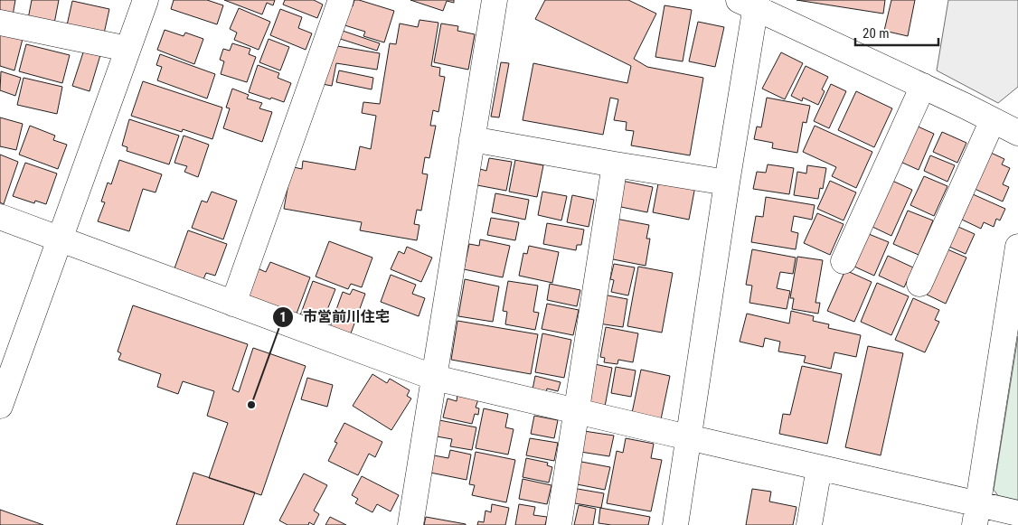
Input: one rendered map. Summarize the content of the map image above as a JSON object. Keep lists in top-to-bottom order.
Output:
{
  "places": ["市営前川住宅"],
  "scale_bar": "20 m"
}
